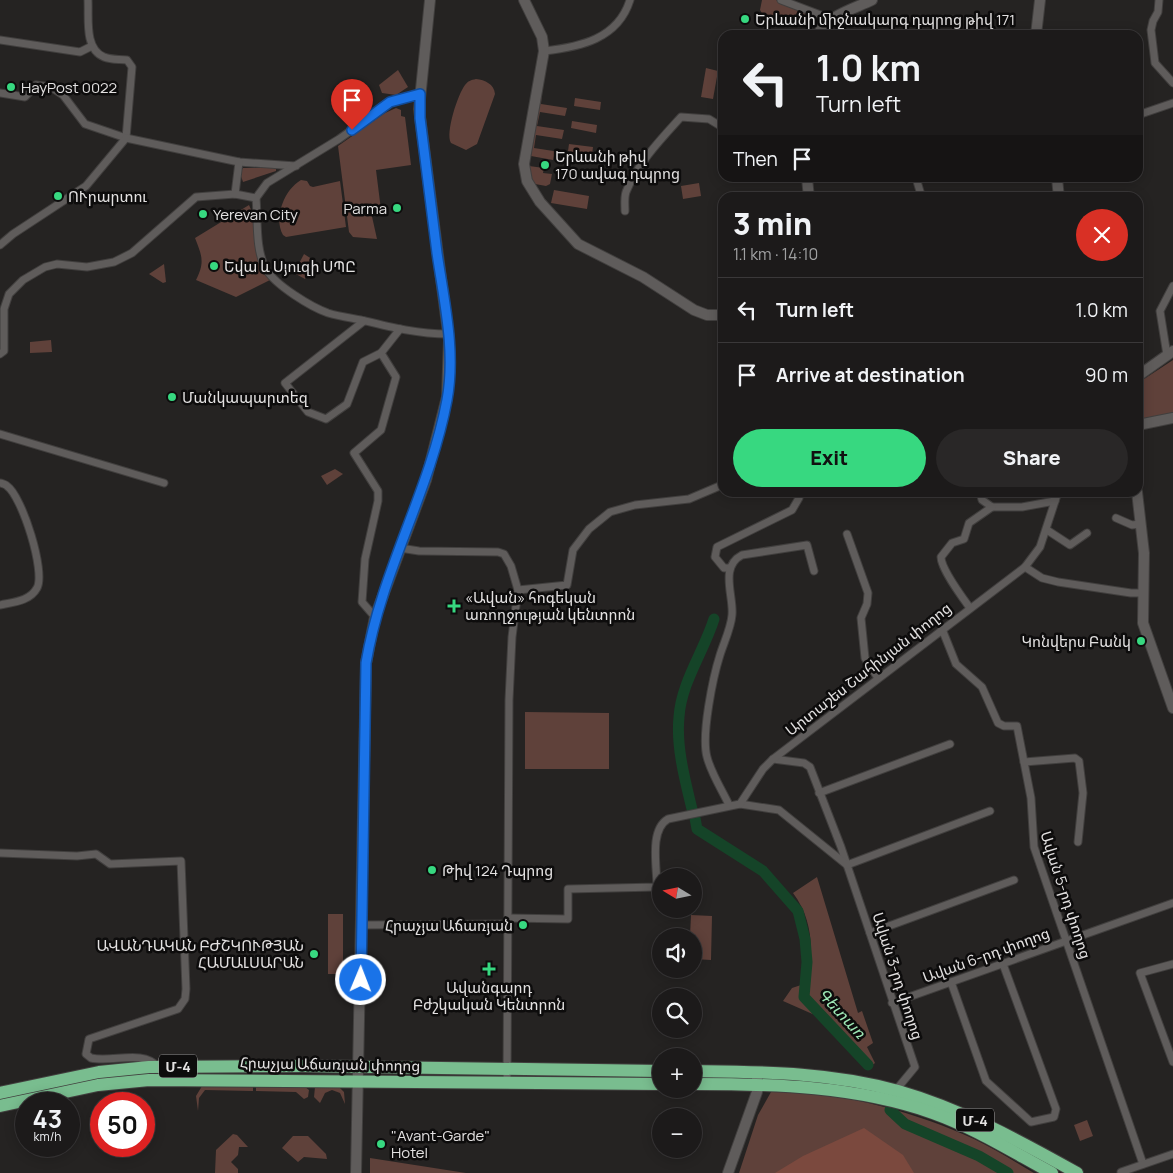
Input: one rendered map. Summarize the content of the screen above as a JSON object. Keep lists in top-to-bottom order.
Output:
{
  "streets": {
    "highway": ["Հրաչյա Աճառյան փողոց", "Մ-4"],
    "street": [
      "Արտաշես Շահինյան փողոց",
      "Ավան 5-րդ փողոց",
      "Ավան 6-րդ փողոց",
      "Ավան 3-րդ փողոց"
    ]
  },
  "crossings": [
    ["Արտաշես Շահինյան փողոց", "Ավան 5-րդ փողոց"],
    ["Արտաշես Շահինյան փողոց", "Ավան 3-րդ փողոց"],
    ["Ավան 5-րդ փողոց", "Ավան 6-րդ փողոց"],
    ["Ավան 6-րդ փողոց", "Ավան 3-րդ փողոց"],
    ["Ավան 3-րդ փողոց", "Մ-4"]
  ],
  "water": ["Գետառ"],
  "places": {
    "other": [
      "Երևանի միջնակարգ դպրոց թիվ 171",
      "HayPost 0022",
      "Երևանի թիվ 170 ավագ դպրոց",
      "ՈՒրարտու",
      "Parma",
      "Yerevan City",
      "Եվա և Սյուզի ՍՊԸ",
      "Մանկապարտեզ",
      "Կոնվերս Բանկ",
      "Թիվ 124 Դպրոց",
      "Հրաչյա Աճառյան",
      "ԱՎԱՆԴԱԿԱՆ ԲԺՇԿՈՒԹՅԱՆ ՀԱՄԱԼՍԱՐԱՆ",
      "\"Avant-Garde\" Hotel"
    ],
    "health": ["«Ավան» հոգեկան առողջության կենտրոն", "Ավանգարդ Բժշկական Կենտրոն"]
  },
  "north": "left",
  "page": {
    "turn": ["1.0 km", "Turn left"],
    "then": "Then",
    "heading": ["3 min", "1.1 km · 14:10"],
    "list": [
      {
        "name": "Turn left",
        "value": "1.0 km"
      },
      {
        "name": "Arrive at destination",
        "value": "90 m"
      }
    ],
    "buttons": ["Exit", "Share"],
    "map_buttons": ["+", "−"],
    "speed": "43 km/h",
    "limit": "50"
  }
}
